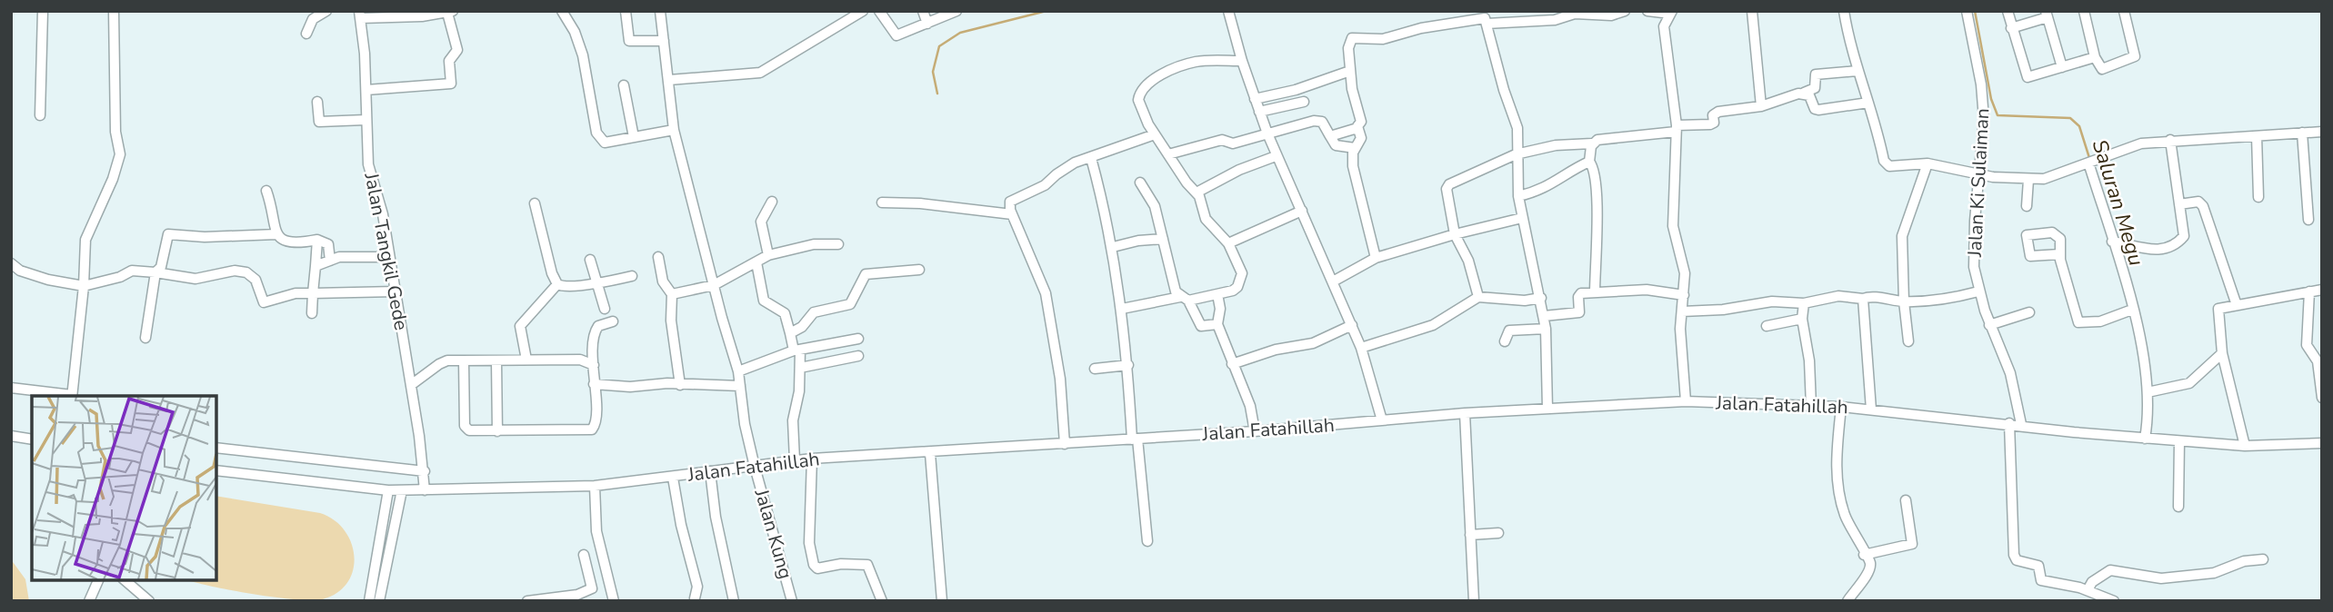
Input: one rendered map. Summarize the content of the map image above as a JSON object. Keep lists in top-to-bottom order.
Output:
{
  "streets": {
    "street": [
      "Jalan Ki Sulaiman",
      "Jalan Tangkil Gede",
      "Jalan Fatahillah",
      "Jalan Kung"
    ]
  },
  "crossings": [
    ["Jalan Ki Sulaiman", "Jalan Fatahillah"],
    ["Jalan Tangkil Gede", "Jalan Fatahillah"],
    ["Jalan Fatahillah", "Jalan Kung"]
  ],
  "water": ["Saluran Megu"]
}
